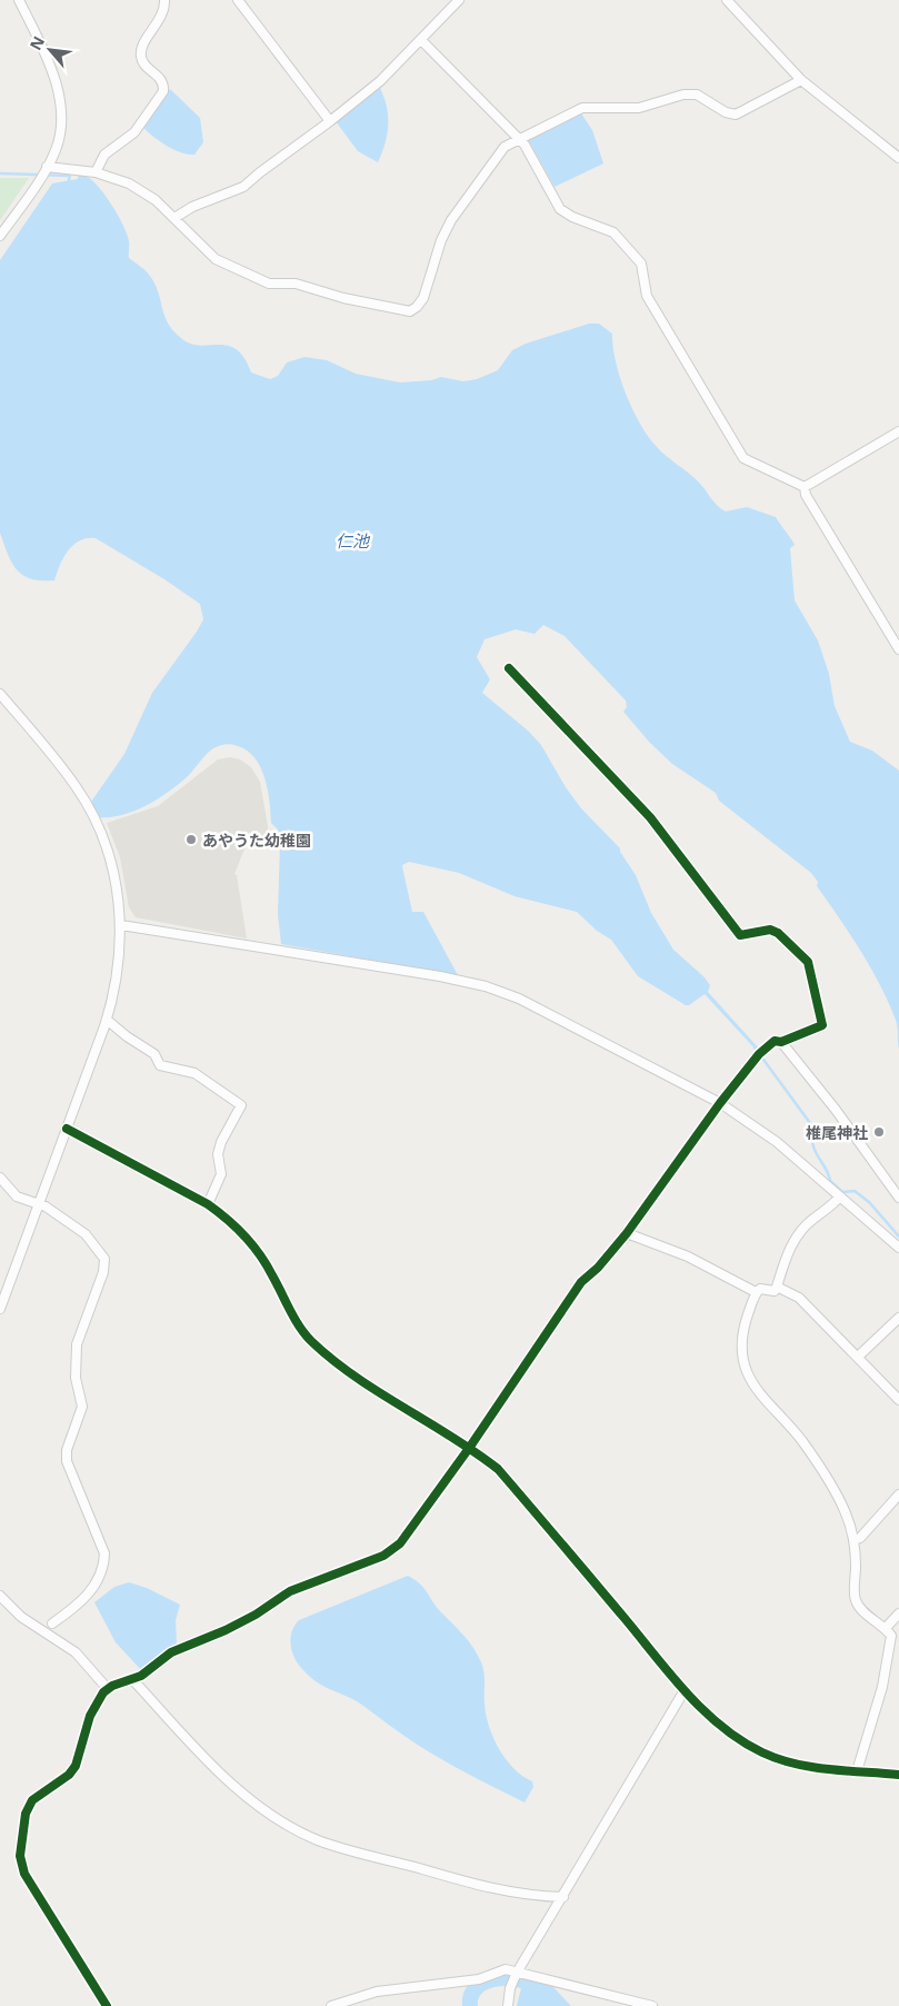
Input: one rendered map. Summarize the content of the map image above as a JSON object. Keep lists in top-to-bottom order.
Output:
{
  "water": ["仁池"],
  "places": ["あやうた幼稚園", "椎尾神社"],
  "north": "top left"
}
